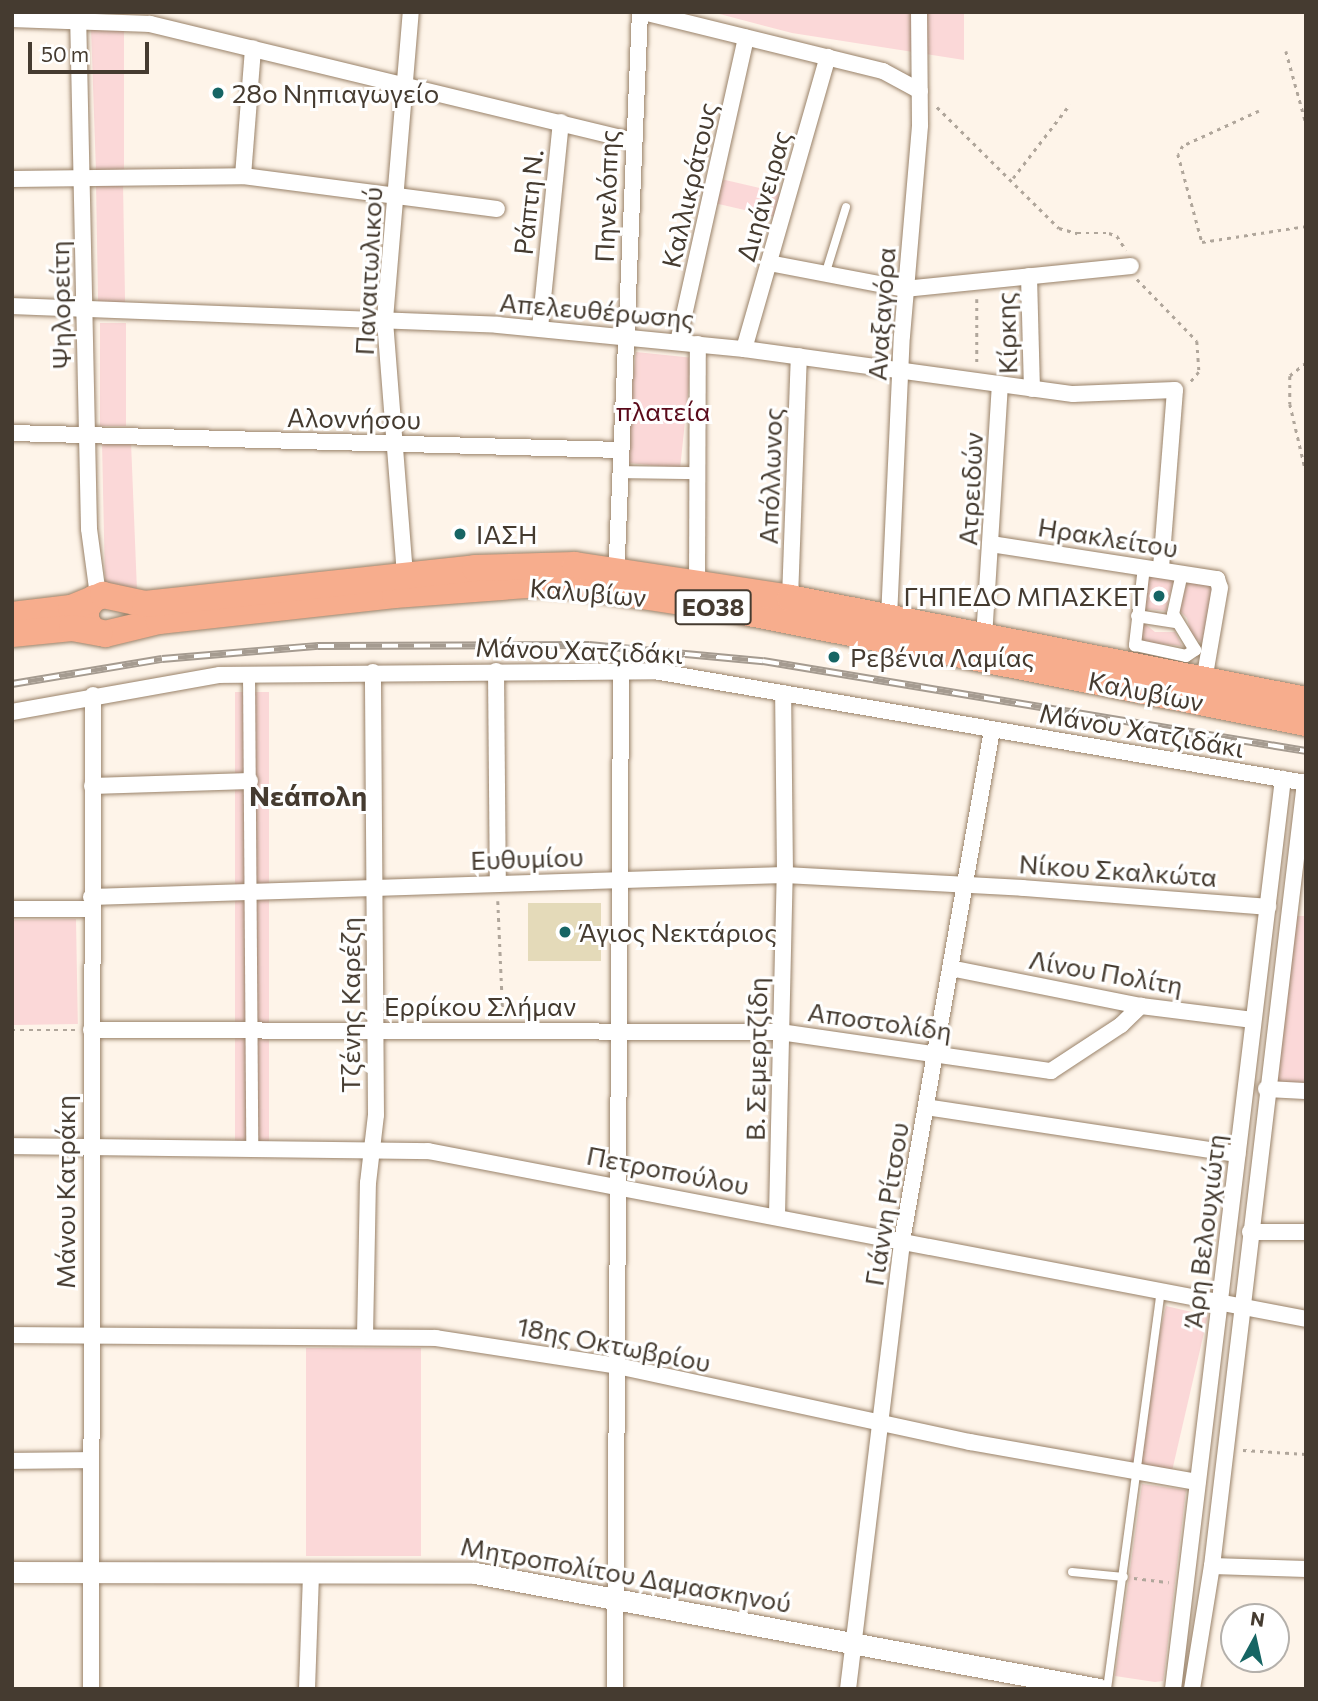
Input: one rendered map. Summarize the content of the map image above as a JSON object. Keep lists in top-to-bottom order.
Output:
{
  "streets": {
    "main road": ["Καλυβίων", "ΕΟ38"],
    "street": [
      "Καλλικράτους",
      "Πηνελόπης",
      "Διηάνειρας",
      "Ράπτη Ν.",
      "Παναιτωλικού",
      "Ψηλορείτη",
      "Απελευθέρωσης",
      "Αναξαγόρα",
      "Κίρκης",
      "Αλοννήσου",
      "Απόλλωνος",
      "Ατρειδών",
      "Ηρακλείτου",
      "Μάνου Χατζιδάκι",
      "Ευθυμίου",
      "Νίκου Σκαλκώτα",
      "Λίνου Πολίτη",
      "Τζένης Καρέζη",
      "Ερρίκου Σλήμαν",
      "Αποστολίδη",
      "Β. Σεμερτζίδη",
      "Πετροπούλου",
      "Μάνου Κατράκη",
      "Γιάννη Ρίτσου",
      "Άρη Βελουχιώτη",
      "18ης Οκτωβρίου",
      "Μητροπολίτου Δαμασκηνού"
    ]
  },
  "crossings": [
    ["Καλλικράτους", "Απελευθέρωσης"],
    ["Πηνελόπης", "Απελευθέρωσης"],
    ["Πηνελόπης", "Αλοννήσου"],
    ["Πηνελόπης", "Καλυβίων"],
    ["Διηάνειρας", "Απελευθέρωσης"],
    ["Ράπτη Ν.", "Απελευθέρωσης"],
    ["Παναιτωλικού", "Απελευθέρωσης"],
    ["Παναιτωλικού", "Αλοννήσου"],
    ["Παναιτωλικού", "Καλυβίων"],
    ["Ψηλορείτη", "Απελευθέρωσης"],
    ["Ψηλορείτη", "Αλοννήσου"],
    ["Ψηλορείτη", "Καλυβίων"],
    ["Απελευθέρωσης", "Αναξαγόρα"],
    ["Απελευθέρωσης", "Κίρκης"],
    ["Απελευθέρωσης", "Απόλλωνος"],
    ["Απελευθέρωσης", "Ατρειδών"],
    ["Αναξαγόρα", "Καλυβίων"],
    ["Απόλλωνος", "Καλυβίων"],
    ["Ατρειδών", "Ηρακλείτου"],
    ["Ατρειδών", "Καλυβίων"],
    ["Ηρακλείτου", "Καλυβίων"],
    ["Μάνου Χατζιδάκι", "Τζένης Καρέζη"],
    ["Μάνου Χατζιδάκι", "Β. Σεμερτζίδη"],
    ["Μάνου Χατζιδάκι", "Μάνου Κατράκη"],
    ["Μάνου Χατζιδάκι", "Γιάννη Ρίτσου"],
    ["Μάνου Χατζιδάκι", "Άρη Βελουχιώτη"],
    ["Ευθυμίου", "Νίκου Σκαλκώτα"],
    ["Ευθυμίου", "Τζένης Καρέζη"],
    ["Ευθυμίου", "Β. Σεμερτζίδη"],
    ["Ευθυμίου", "Μάνου Κατράκη"],
    ["Ευθυμίου", "Γιάννη Ρίτσου"],
    ["Νίκου Σκαλκώτα", "Γιάννη Ρίτσου"],
    ["Νίκου Σκαλκώτα", "Άρη Βελουχιώτη"],
    ["Λίνου Πολίτη", "Αποστολίδη"],
    ["Λίνου Πολίτη", "Γιάννη Ρίτσου"],
    ["Λίνου Πολίτη", "Άρη Βελουχιώτη"],
    ["Τζένης Καρέζη", "Ερρίκου Σλήμαν"],
    ["Τζένης Καρέζη", "Πετροπούλου"],
    ["Τζένης Καρέζη", "18ης Οκτωβρίου"],
    ["Ερρίκου Σλήμαν", "Αποστολίδη"],
    ["Ερρίκου Σλήμαν", "Μάνου Κατράκη"],
    ["Αποστολίδη", "Β. Σεμερτζίδη"],
    ["Αποστολίδη", "Γιάννη Ρίτσου"],
    ["Β. Σεμερτζίδη", "Πετροπούλου"],
    ["Πετροπούλου", "Μάνου Κατράκη"],
    ["Πετροπούλου", "Γιάννη Ρίτσου"],
    ["Πετροπούλου", "Άρη Βελουχιώτη"],
    ["Μάνου Κατράκη", "18ης Οκτωβρίου"],
    ["Μάνου Κατράκη", "Μητροπολίτου Δαμασκηνού"],
    ["Γιάννη Ρίτσου", "18ης Οκτωβρίου"],
    ["Γιάννη Ρίτσου", "Μητροπολίτου Δαμασκηνού"],
    ["Άρη Βελουχιώτη", "18ης Οκτωβρίου"]
  ],
  "districts": ["Νεάπολη"],
  "parks": ["πλατεία"],
  "places": [
    "28ο Νηπιαγωγείο",
    "ΙΑΣΗ",
    "ΓΗΠΕΔΟ ΜΠΑΣΚΕΤ",
    "Ρεβένια Λαμίας",
    "Άγιος Νεκτάριος"
  ],
  "scale_bar": "50 m",
  "north": "top"
}
